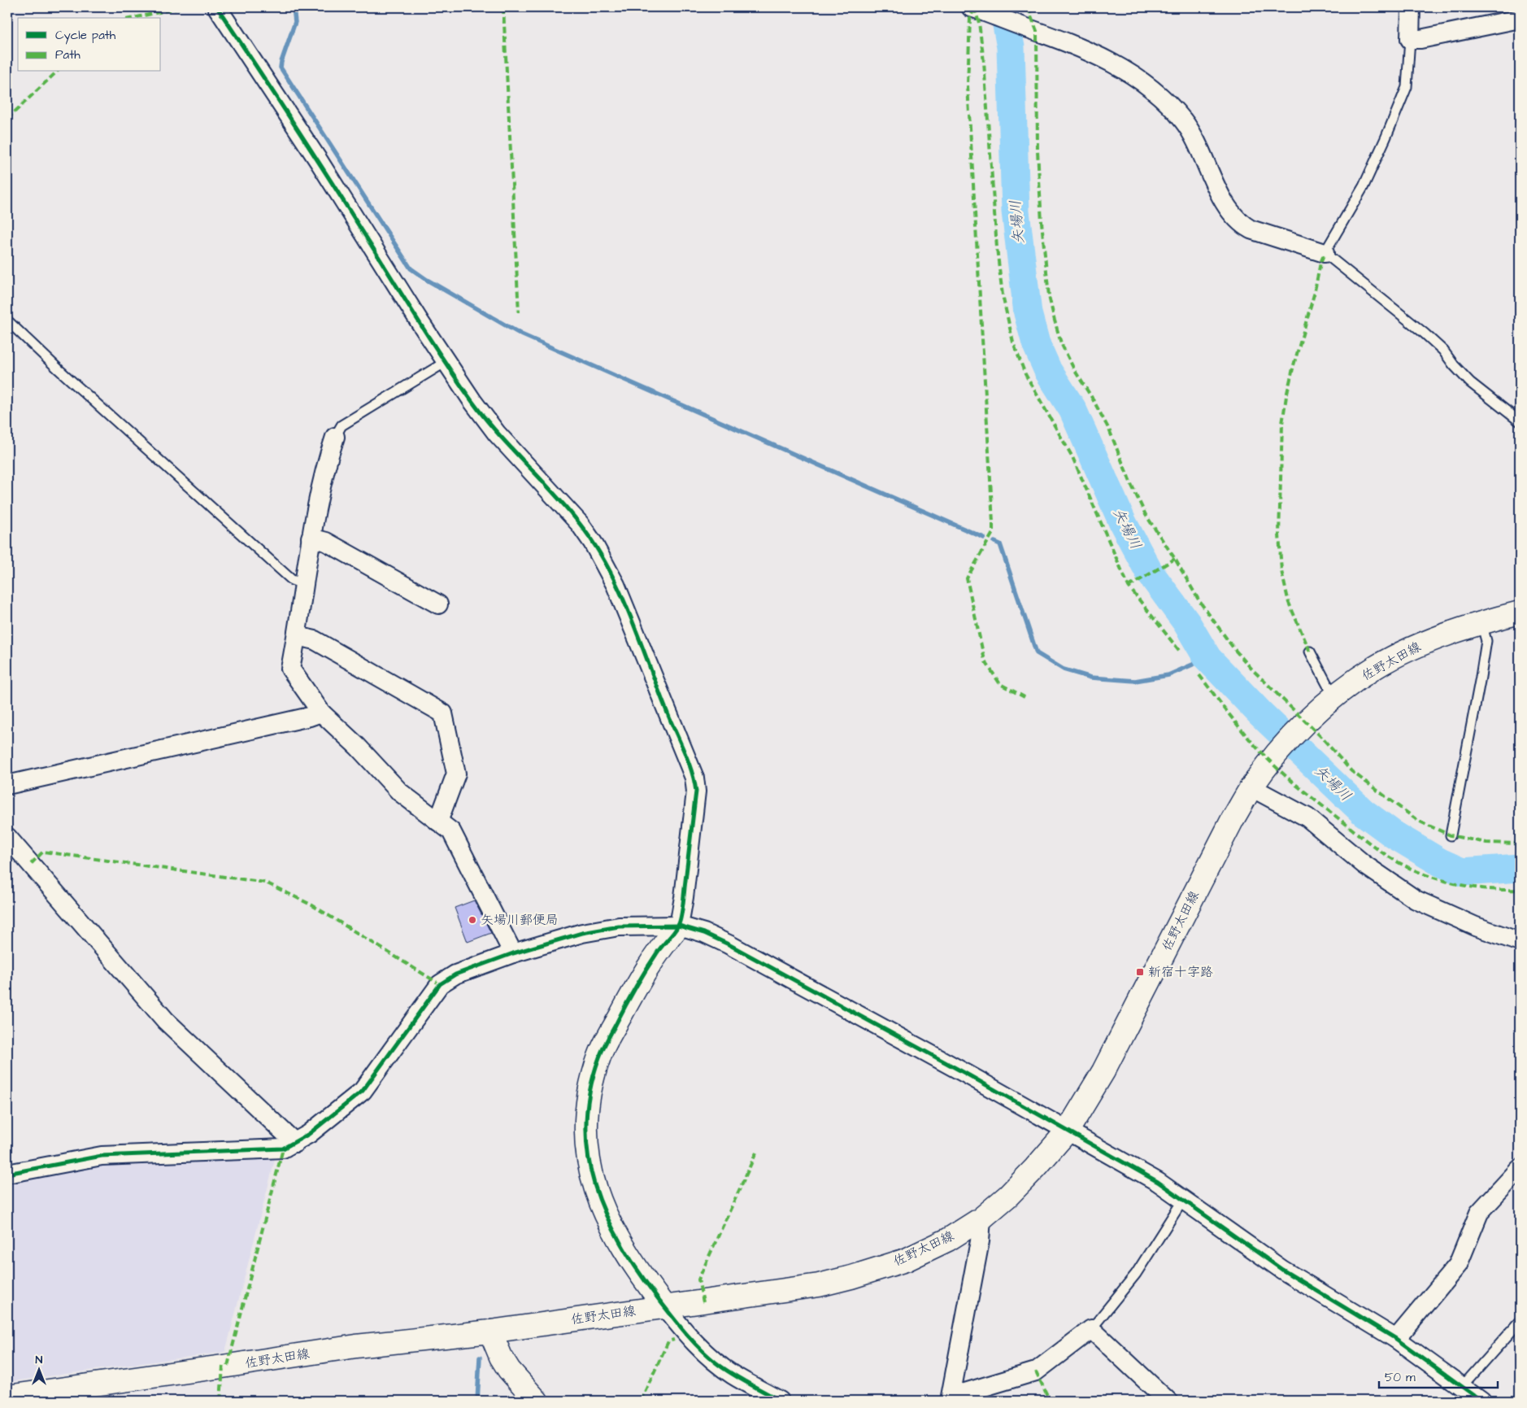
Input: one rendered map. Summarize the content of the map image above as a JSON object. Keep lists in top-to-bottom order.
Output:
{
  "streets": {
    "main road": ["佐野太田線"]
  },
  "water": ["矢場川"],
  "places": {
    "other": ["矢場川郵便局"],
    "transit": ["新宿十字路"]
  },
  "legend": ["Cycle path", "Path"],
  "scale_bar": "50 m",
  "north": "top"
}
